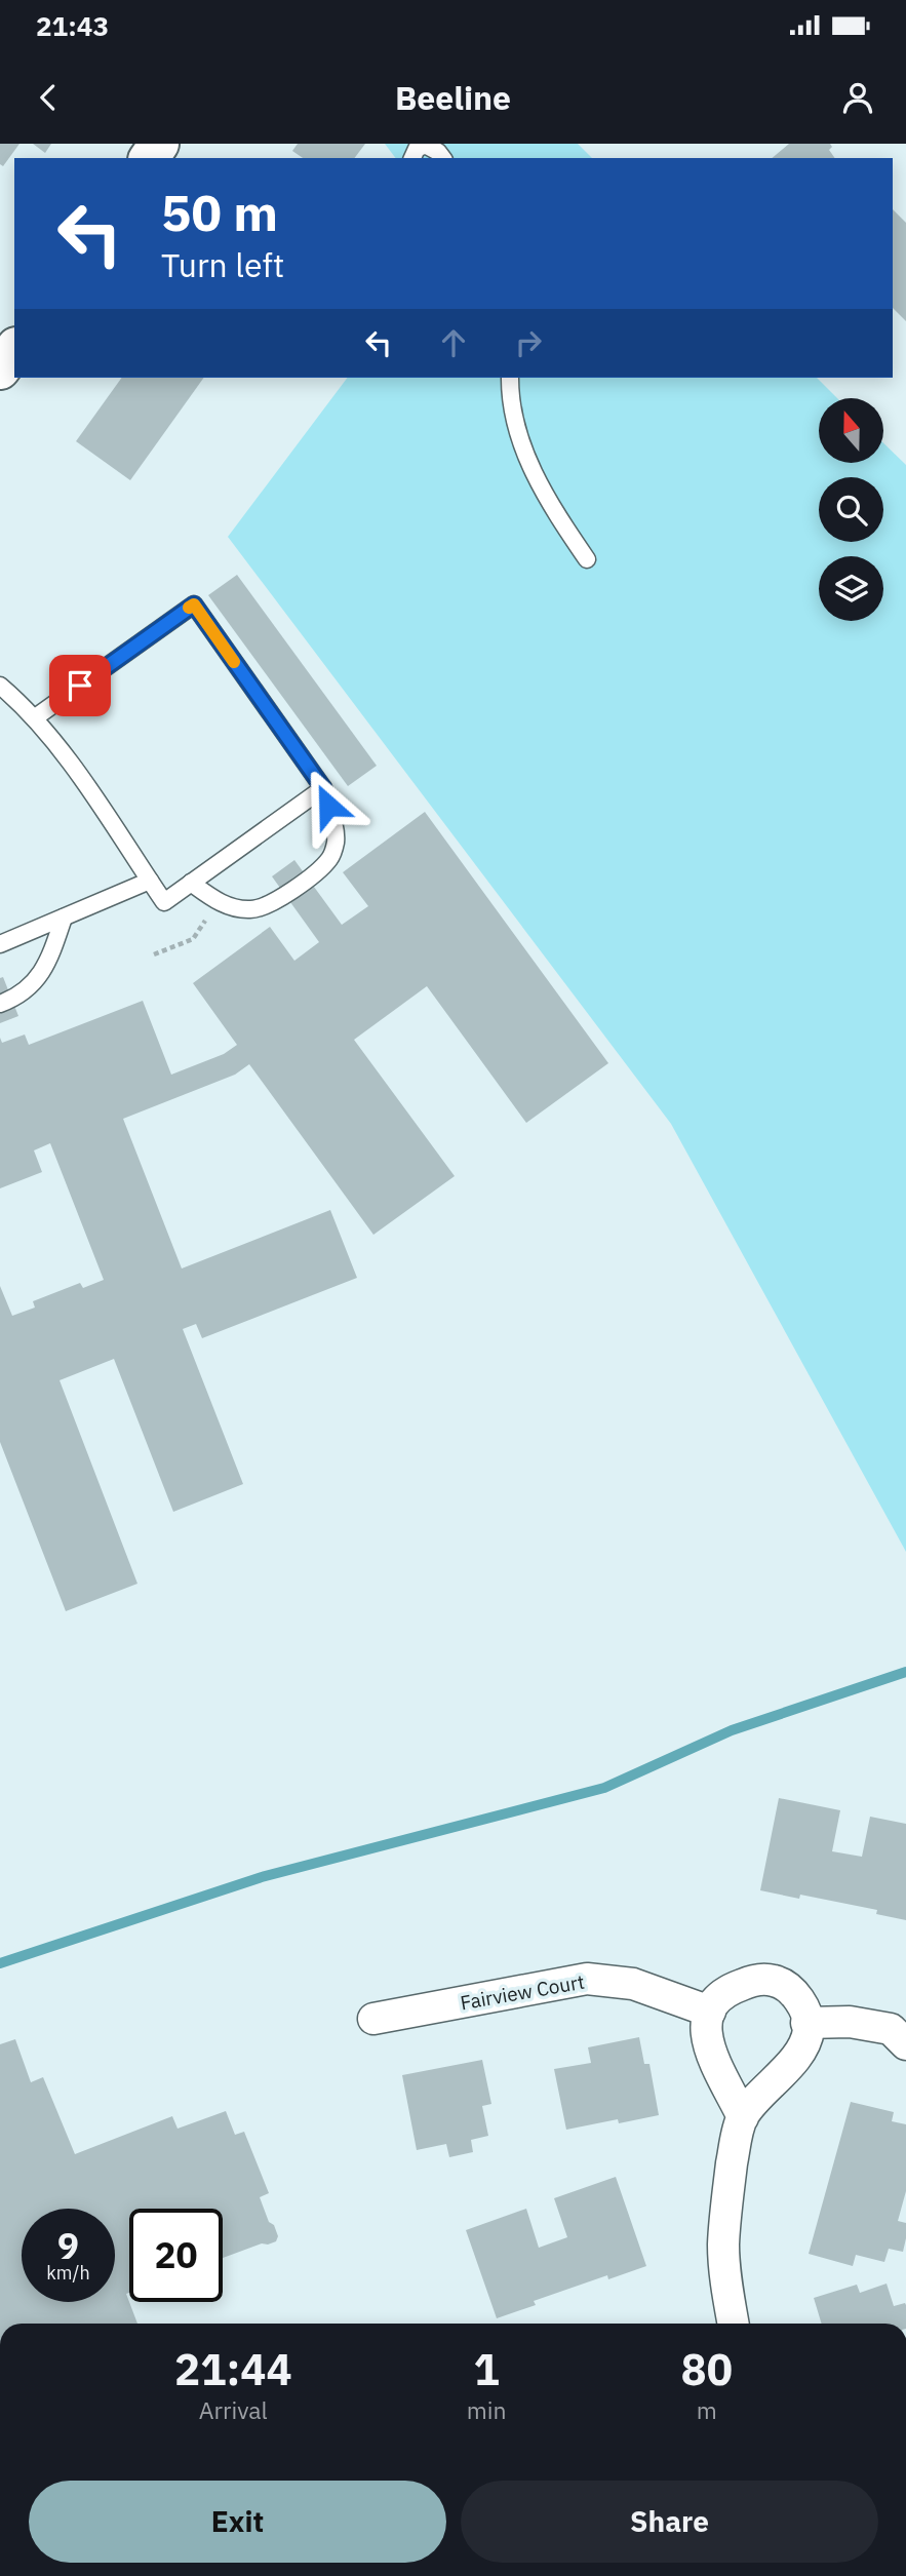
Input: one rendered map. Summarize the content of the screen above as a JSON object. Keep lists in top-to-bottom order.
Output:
{
  "streets": {
    "street": ["Fairview Court"]
  },
  "north": "top",
  "page": {
    "status": "21:43",
    "header": "Beeline",
    "turn": ["50 m", "Turn left"],
    "speed": "9 km/h",
    "limit": "20",
    "eta": [
      "21:44",
      "Arrival",
      "1",
      "min",
      "80",
      "m"
    ],
    "buttons": ["Exit", "Share"]
  }
}
